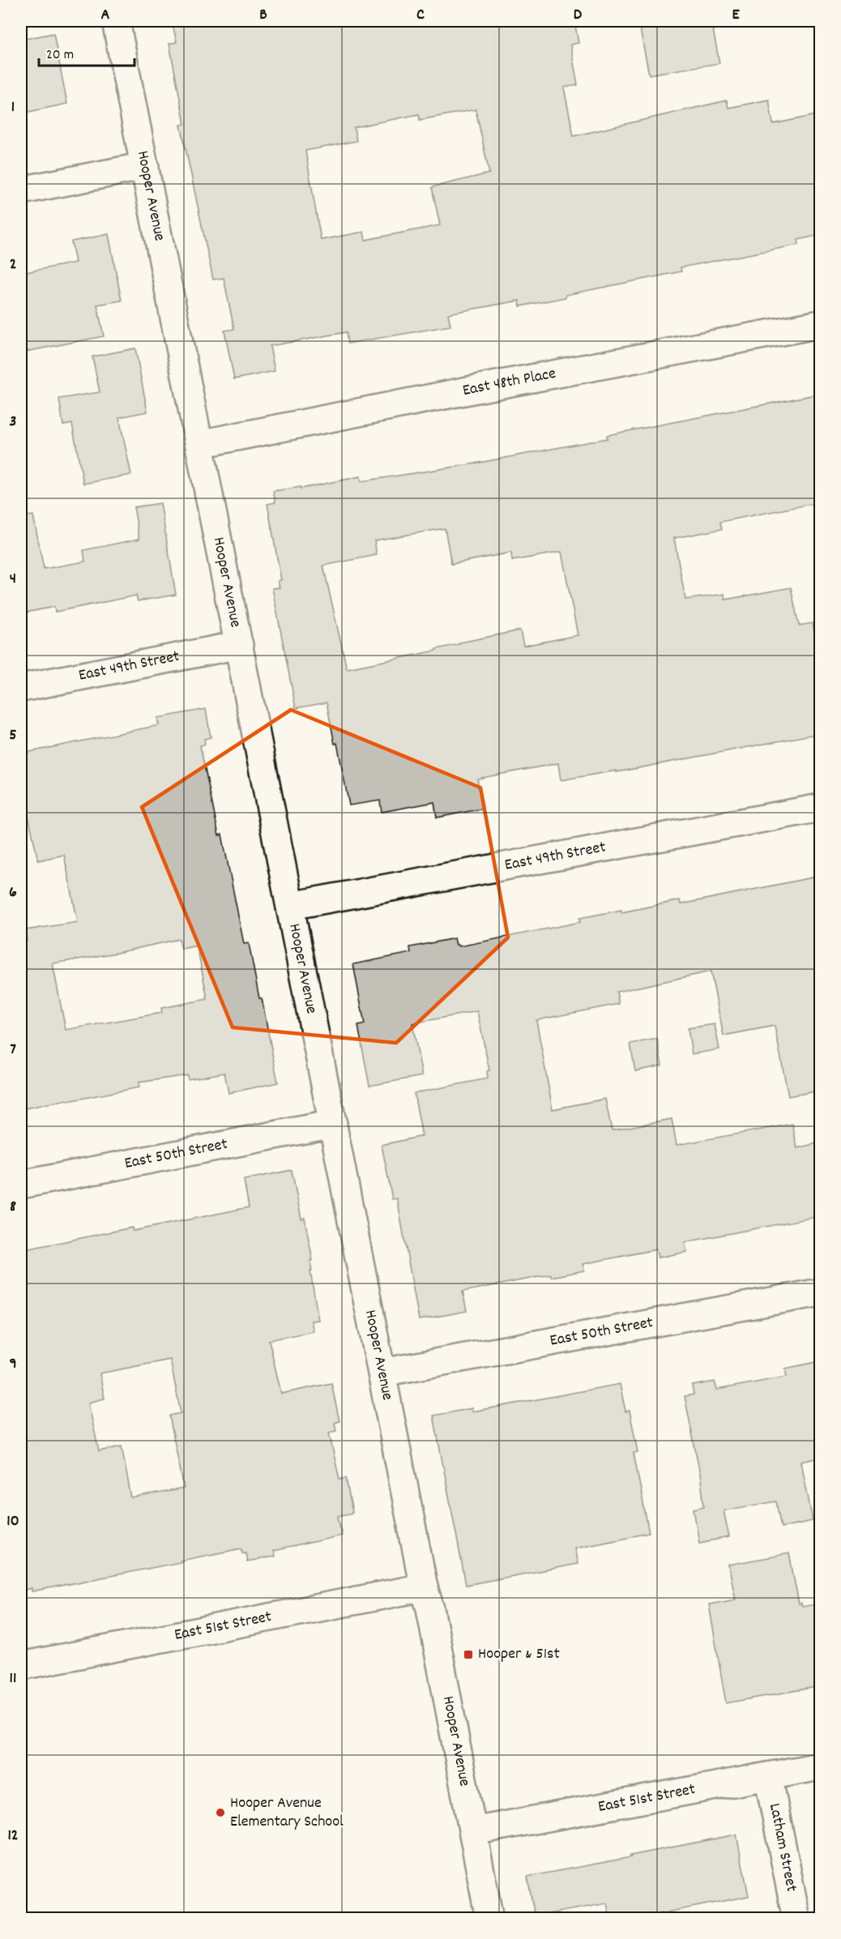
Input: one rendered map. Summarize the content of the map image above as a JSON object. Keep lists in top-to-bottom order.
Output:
{
  "streets": {
    "street": [
      "Hooper Avenue",
      "East 48th Place",
      "East 49th Street",
      "East 50th Street",
      "East 51st Street",
      "Latham Street"
    ]
  },
  "crossings": [
    ["Hooper Avenue", "East 48th Place"],
    ["Hooper Avenue", "East 49th Street"],
    ["Hooper Avenue", "East 50th Street"],
    ["Hooper Avenue", "East 51st Street"],
    ["East 51st Street", "Latham Street"]
  ],
  "places": {
    "transit": ["Hooper & 51st"],
    "other": ["Hooper Avenue Elementary School"]
  },
  "scale_bar": "20 m",
  "grid": {
    "columns": [
      "A",
      "B",
      "C",
      "D",
      "E"
    ],
    "rows": [
      "1",
      "2",
      "3",
      "4",
      "5",
      "6",
      "7",
      "8",
      "9",
      "10",
      "11",
      "12"
    ]
  }
}
